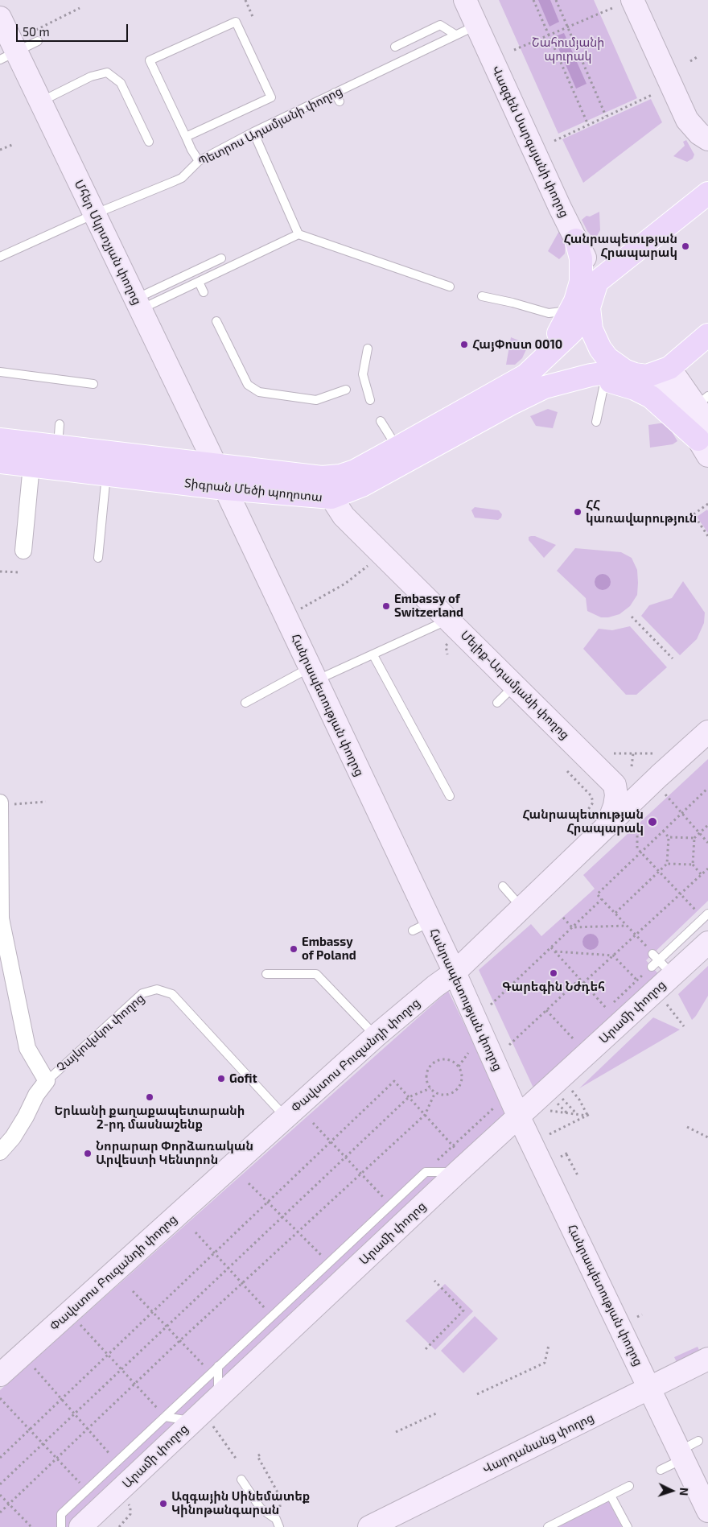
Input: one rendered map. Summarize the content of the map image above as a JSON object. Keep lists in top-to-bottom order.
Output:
{
  "streets": {
    "main road": ["Տիգրան Մեծի պողոտա"],
    "street": [
      "Վազգեն Սարգսյանի փողոց",
      "Մհեր Մկրտչյան փողոց",
      "Մելիք-Ադամյանի փողոց",
      "Հանրապետության փողոց",
      "Արամի փողոց",
      "Չայկովսկու փողոց",
      "Փավստոս Բուզանդի փողոց",
      "Վարդանանց փողոց"
    ],
    "lane": ["Պետրոս Ադամյանի փողոց"]
  },
  "crossings": [
    ["Պետրոս Ադամյանի փողոց", "Վազգեն Սարգսյանի փողոց"],
    ["Պետրոս Ադամյանի փողոց", "Մհեր Մկրտչյան փողոց"],
    ["Մհեր Մկրտչյան փողոց", "Տիգրան Մեծի պողոտա"],
    ["Տիգրան Մեծի պողոտա", "Մելիք-Ադամյանի փողոց"],
    ["Տիգրան Մեծի պողոտա", "Հանրապետության փողոց"],
    ["Հանրապետության փողոց", "Արամի փողոց"],
    ["Հանրապետության փողոց", "Փավստոս Բուզանդի փողոց"],
    ["Հանրապետության փողոց", "Վարդանանց փողոց"],
    ["Չայկովսկու փողոց", "Փավստոս Բուզանդի փողոց"]
  ],
  "parks": ["Շահումյանի պուրակ"],
  "places": [
    "Հանրապետւթյան Հրապարակ",
    "ՀայՓոստ 0010",
    "ՀՀ կառավարություն",
    "Embassy of Switzerland",
    "Հանրապետության Հրապարակ",
    "Embassy of Poland",
    "Գարեգին Նժդեհ",
    "Gofit",
    "Երևանի քաղաքապետարանի 2-րդ մասնաշենք",
    "Նորարար Փորձառական Արվեստի Կենտրոն",
    "Ազգային Սինեմատեք Կինոթանգարան"
  ],
  "scale_bar": "50 m",
  "north": "right"
}
